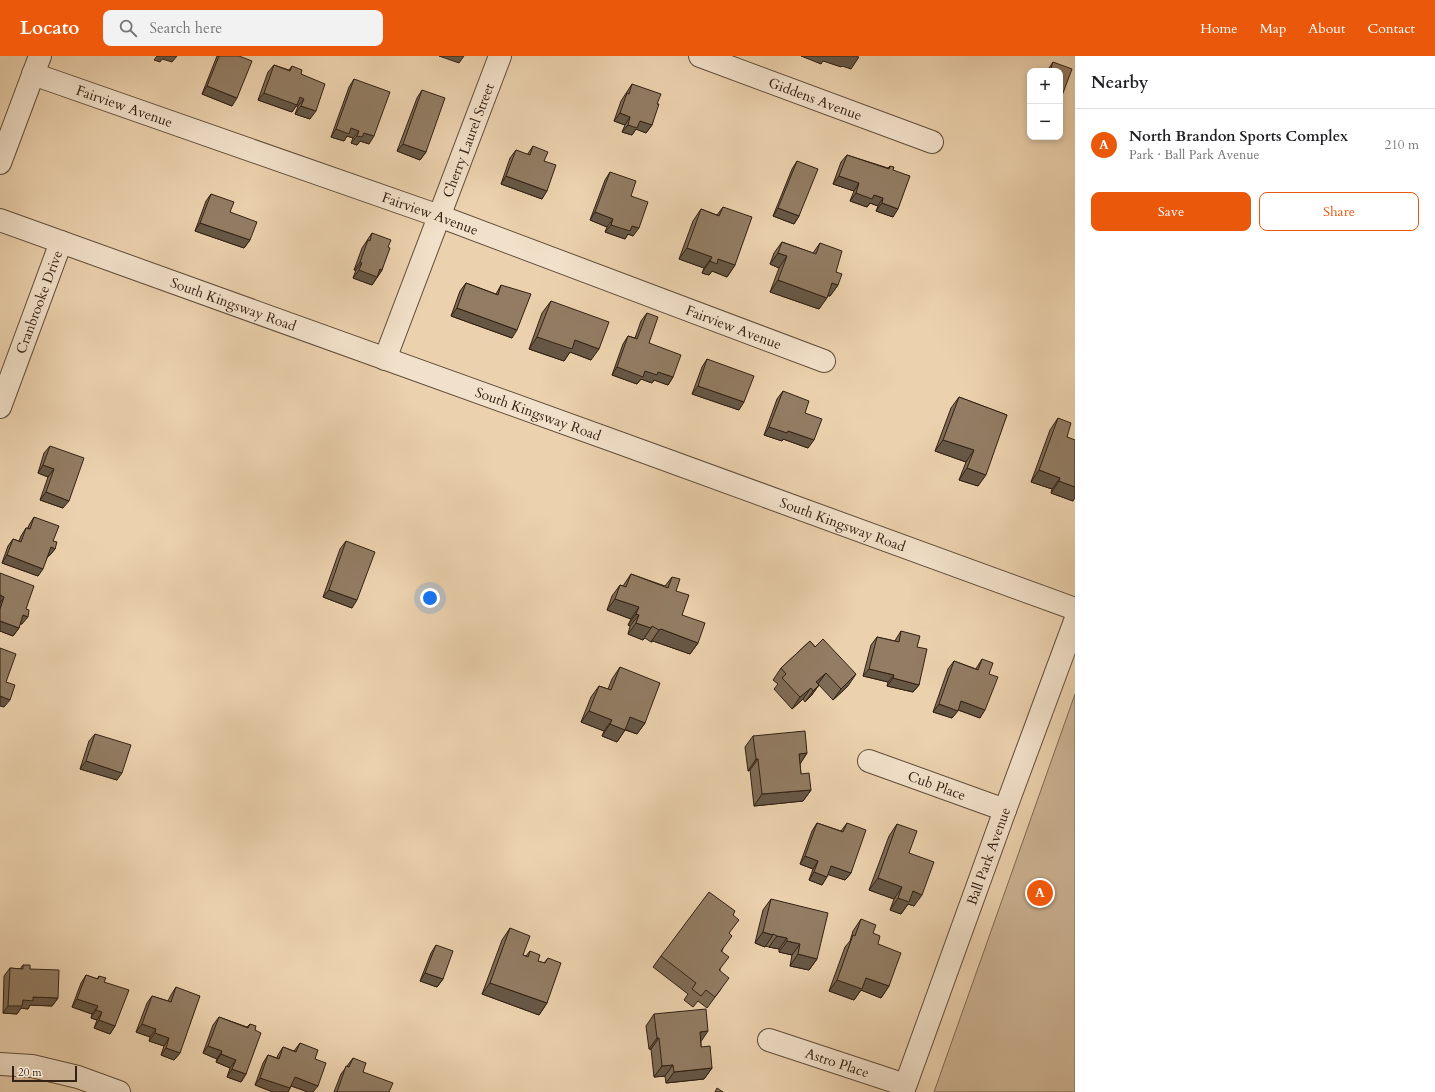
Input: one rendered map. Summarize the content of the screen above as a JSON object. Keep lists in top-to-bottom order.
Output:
{
  "streets": {
    "street": [
      "Giddens Avenue",
      "Fairview Avenue",
      "Cherry Laurel Street",
      "Cranbrooke Drive",
      "South Kingsway Road",
      "Cub Place",
      "Ball Park Avenue",
      "Astro Place"
    ]
  },
  "crossings": [
    ["Fairview Avenue", "Cherry Laurel Street"],
    ["Cherry Laurel Street", "South Kingsway Road"],
    ["Cranbrooke Drive", "South Kingsway Road"],
    ["Cub Place", "Ball Park Avenue"],
    ["Ball Park Avenue", "Astro Place"]
  ],
  "scale_bar": "20 m",
  "page": {
    "header": "Locato",
    "search": "Search here",
    "nav": [
      "Home",
      "Map",
      "About",
      "Contact"
    ],
    "heading": "Nearby",
    "map_buttons": ["+", "−"],
    "list": [
      {
        "mark": "A",
        "name": "North Brandon Sports Complex",
        "note": "Park · Ball Park Avenue",
        "value": "210 m"
      }
    ],
    "buttons": ["Save", "Share"],
    "pins": "A",
    "scale": "20 m"
  }
}
